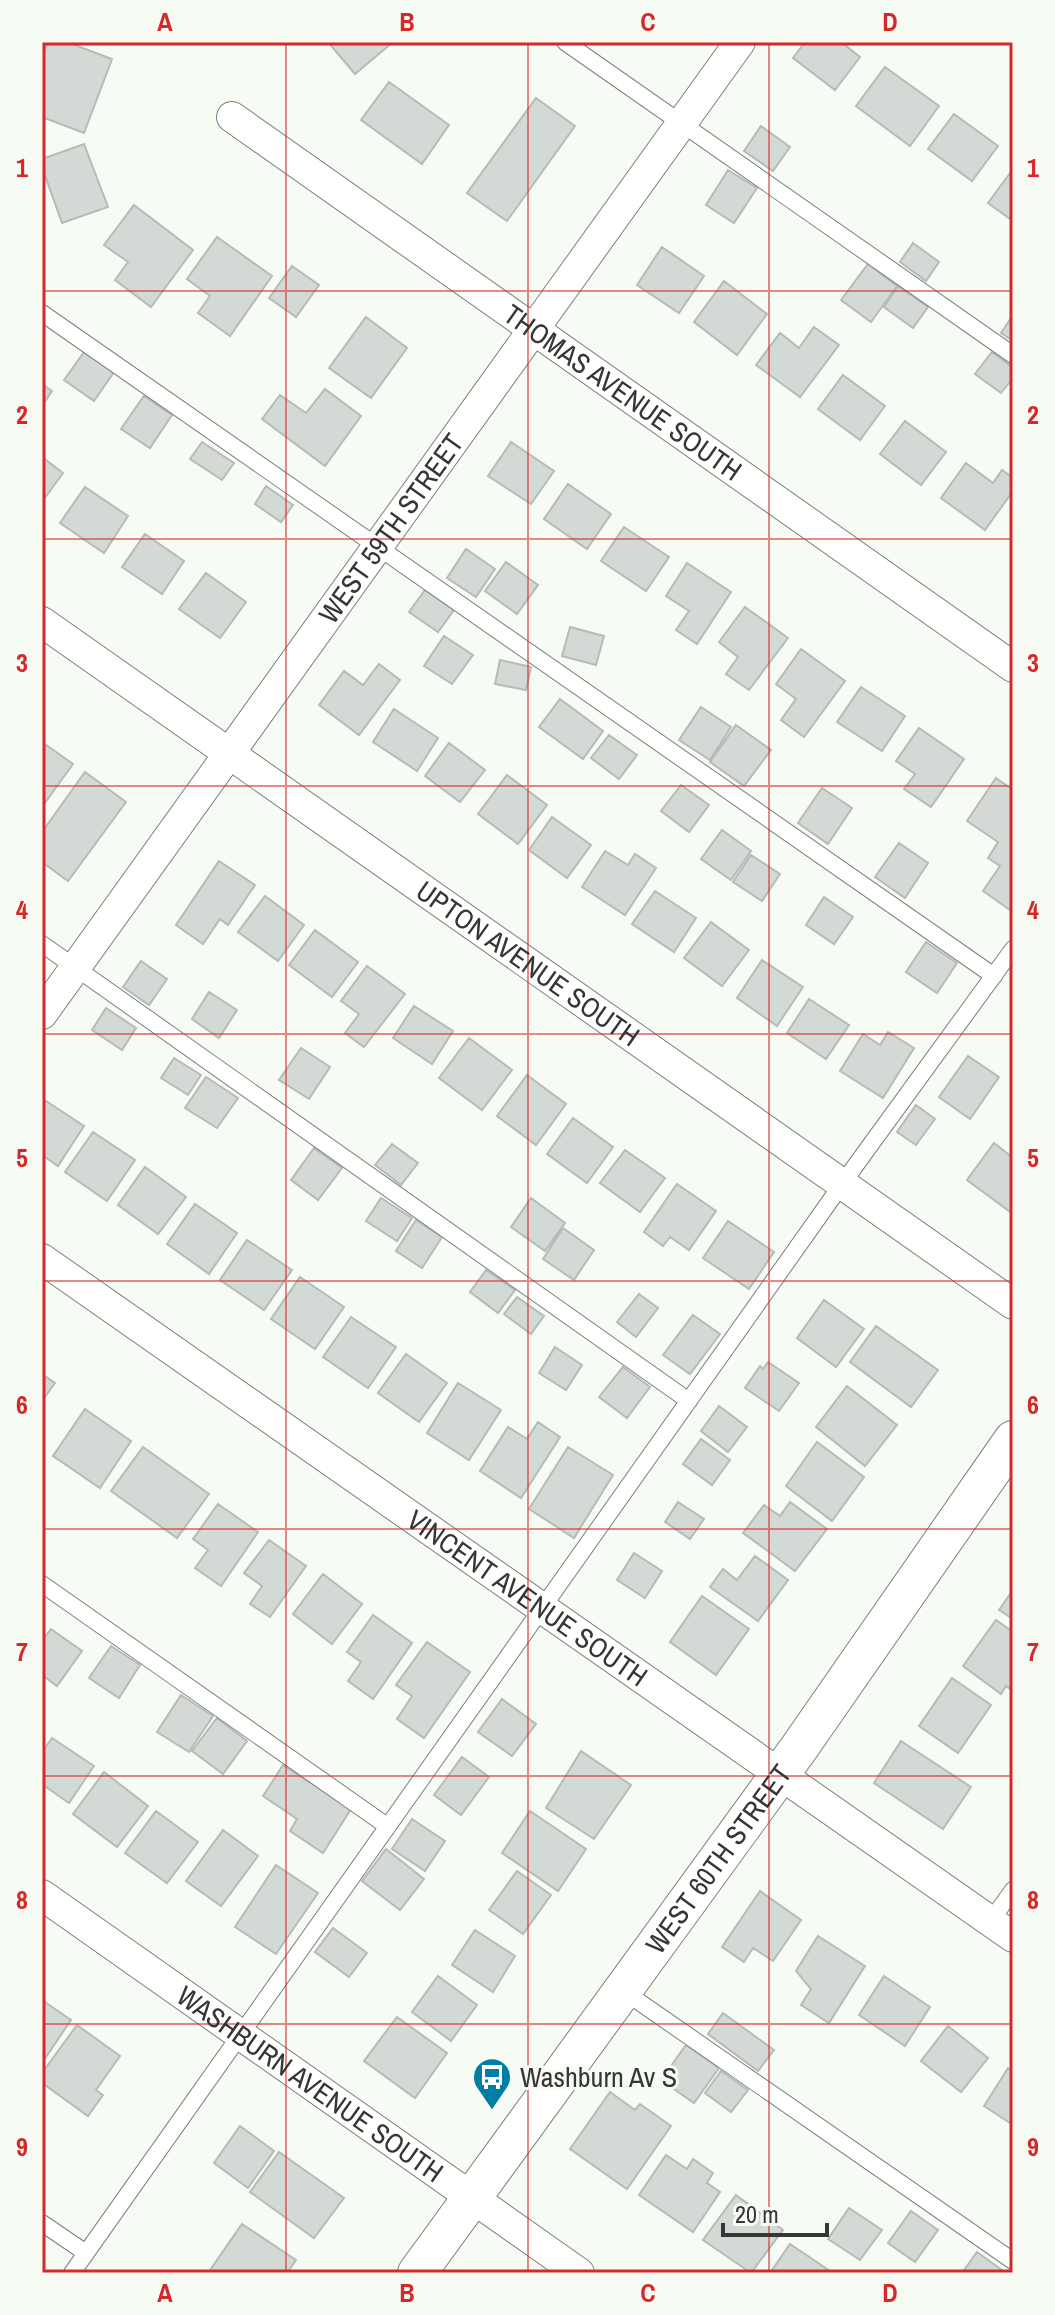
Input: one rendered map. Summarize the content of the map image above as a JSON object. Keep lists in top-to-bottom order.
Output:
{
  "streets": {
    "street": [
      "THOMAS AVENUE SOUTH",
      "WEST 59TH STREET",
      "UPTON AVENUE SOUTH",
      "VINCENT AVENUE SOUTH",
      "WEST 60TH STREET",
      "WASHBURN AVENUE SOUTH"
    ]
  },
  "crossings": [
    ["THOMAS AVENUE SOUTH", "WEST 59TH STREET"],
    ["WEST 59TH STREET", "UPTON AVENUE SOUTH"],
    ["VINCENT AVENUE SOUTH", "WEST 60TH STREET"],
    ["WEST 60TH STREET", "WASHBURN AVENUE SOUTH"]
  ],
  "places": {
    "bus stop": ["Washburn Av S"]
  },
  "scale_bar": "20 m",
  "grid": {
    "columns": [
      "A",
      "B",
      "C",
      "D"
    ],
    "rows": [
      "1",
      "2",
      "3",
      "4",
      "5",
      "6",
      "7",
      "8",
      "9"
    ]
  }
}
